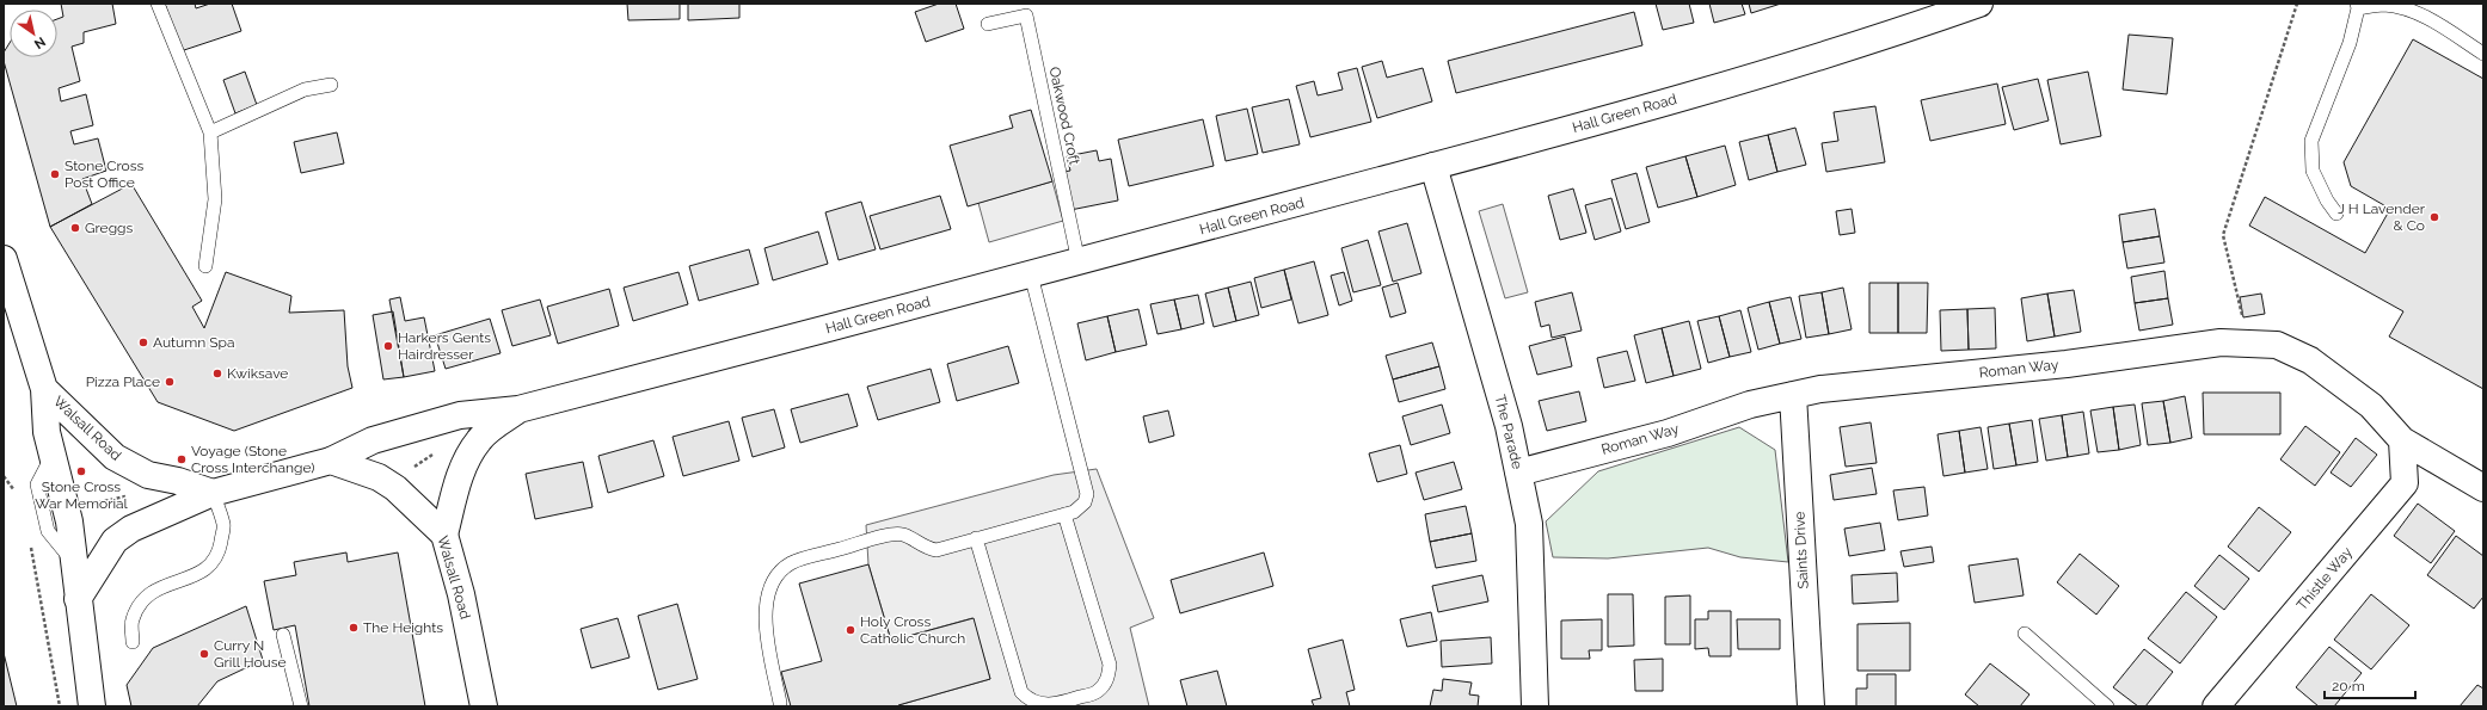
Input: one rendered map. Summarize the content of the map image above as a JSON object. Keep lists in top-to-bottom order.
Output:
{
  "streets": {
    "street": [
      "Hall Green Road",
      "Roman Way",
      "Walsall Road",
      "The Parade",
      "Saints Drive",
      "Thistle Way"
    ],
    "lane": ["Oakwood Croft"]
  },
  "crossings": [
    ["Hall Green Road", "Oakwood Croft"],
    ["Hall Green Road", "Walsall Road"],
    ["Hall Green Road", "The Parade"],
    ["Roman Way", "The Parade"],
    ["Roman Way", "Saints Drive"],
    ["Roman Way", "Thistle Way"]
  ],
  "places": [
    "Stone Cross Post Office",
    "J H Lavender & Co",
    "Greggs",
    "Autumn Spa",
    "Harkers Gents Hairdresser",
    "Kwiksave",
    "Pizza Place",
    "Voyage (Stone Cross Interchange)",
    "Stone Cross War Memorial",
    "The Heights",
    "Holy Cross Catholic Church",
    "Curry N Grill House"
  ],
  "scale_bar": "20 m",
  "north": "bottom right"
}
